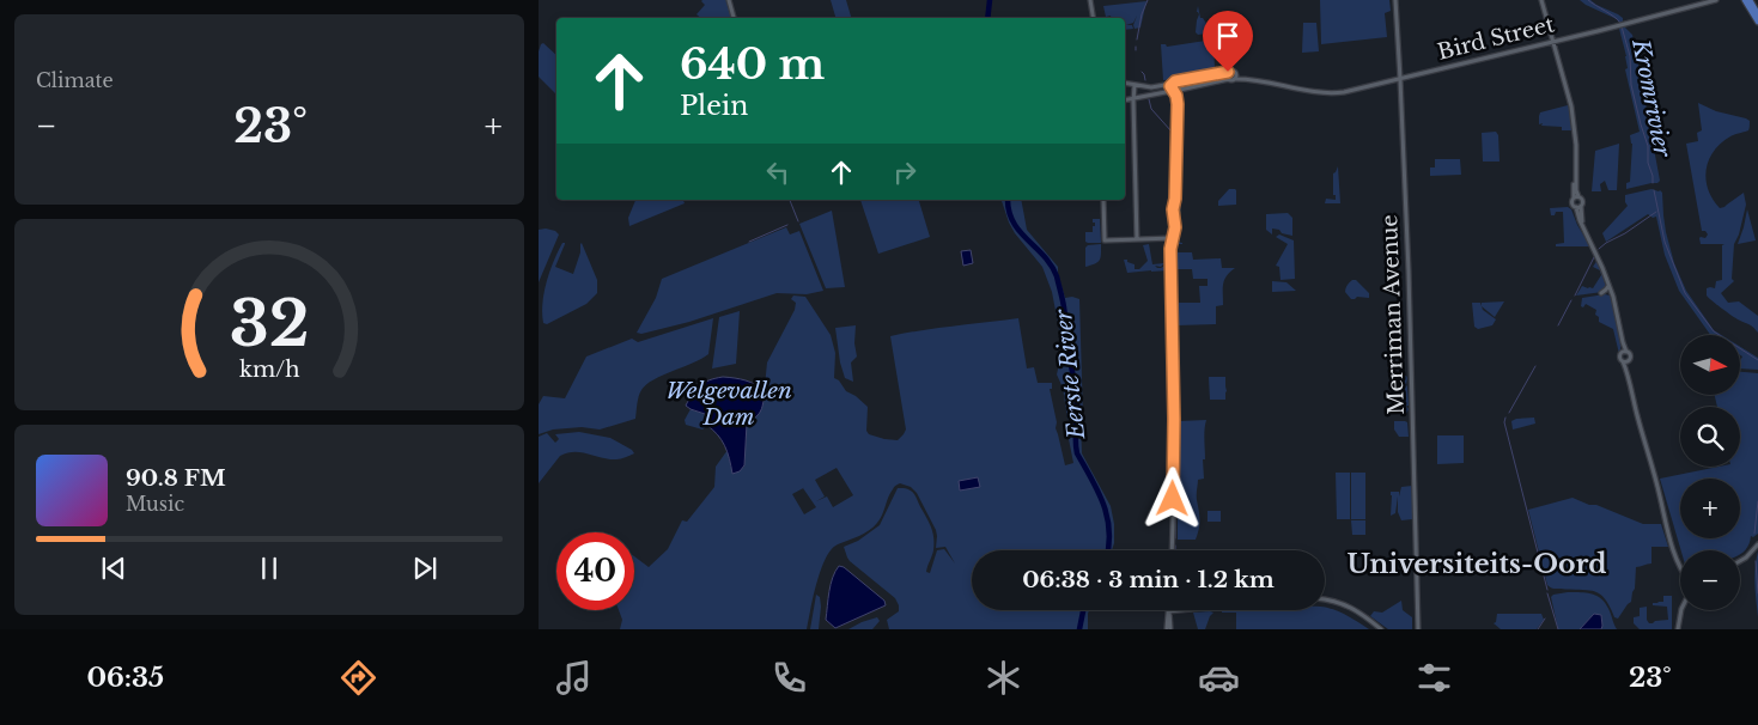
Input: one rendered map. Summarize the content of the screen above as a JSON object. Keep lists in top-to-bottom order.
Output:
{
  "streets": {
    "street": ["Bird Street", "Merriman Avenue"]
  },
  "crossings": [
    ["Bird Street", "Merriman Avenue"]
  ],
  "districts": ["Universiteits-Oord"],
  "water": ["Kromrivier", "Eerste River", "Welgevallen Dam"],
  "north": "right",
  "page": {
    "tile": "Climate",
    "turn": ["640 m", "Plein"],
    "heat": ["−", "23°", "+"],
    "map_buttons": ["+", "−"],
    "song": ["90.8 FM", "Music"],
    "limit": "40",
    "trip": "06:38 · 3 min · 1.2 km",
    "tabs": ["06:35", "23°"],
    "gauge": ["32", "km/h"]
  }
}
